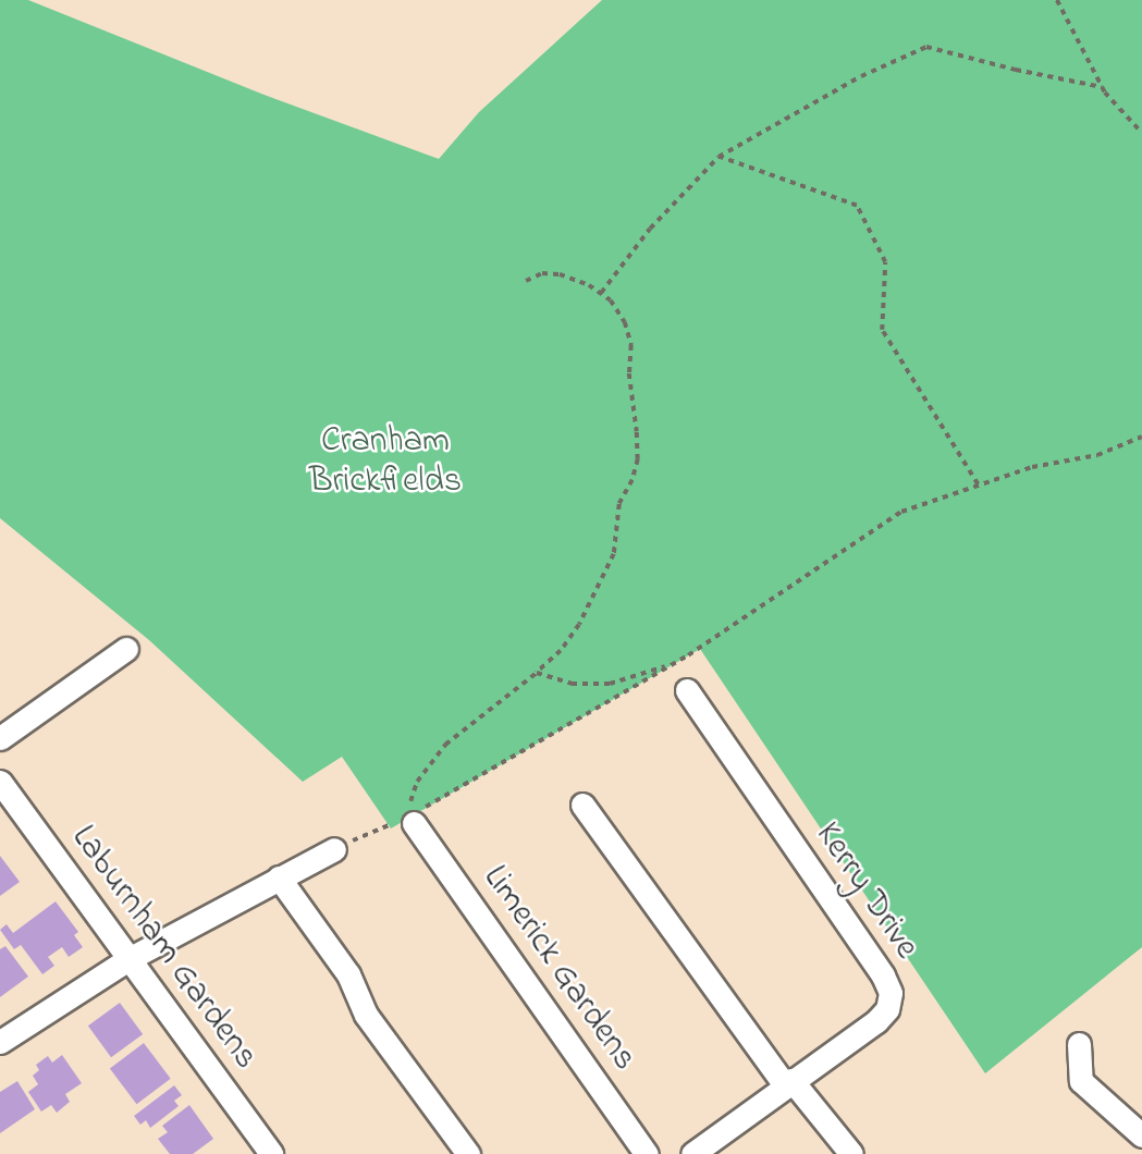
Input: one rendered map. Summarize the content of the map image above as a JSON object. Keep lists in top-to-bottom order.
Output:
{
  "streets": {
    "street": ["Kerry Drive", "Laburnham Gardens", "Limerick Gardens"]
  },
  "parks": ["Cranham Brickfields"]
}
